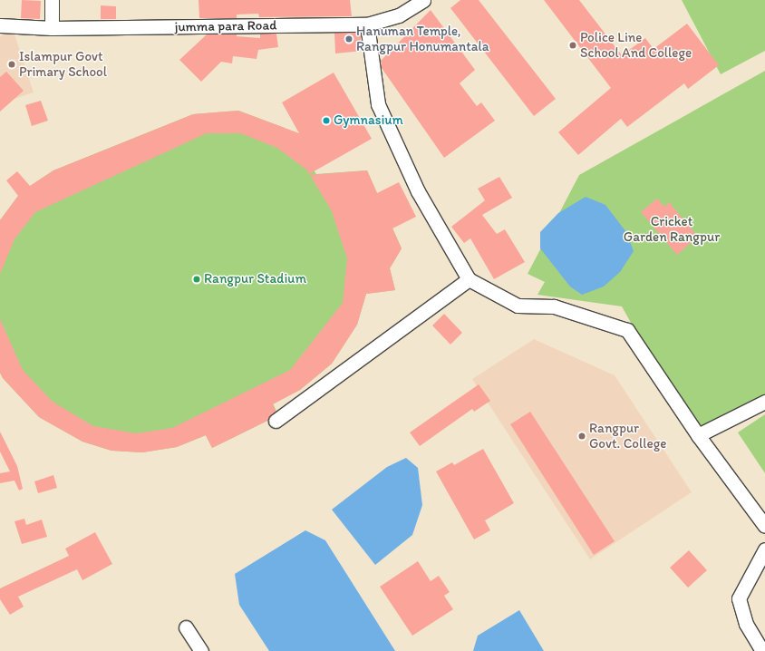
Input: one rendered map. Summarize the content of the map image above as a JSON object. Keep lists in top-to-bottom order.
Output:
{
  "streets": {
    "street": ["jumma para Road"]
  },
  "parks": ["Cricket Garden Rangpur"],
  "places": [
    "Hanuman Temple, Rangpur Honumantala",
    "Police Line School And College",
    "Islampur Govt Primary School",
    "Gymnasium",
    "Rangpur Stadium",
    "Rangpur Govt. College"
  ]
}
